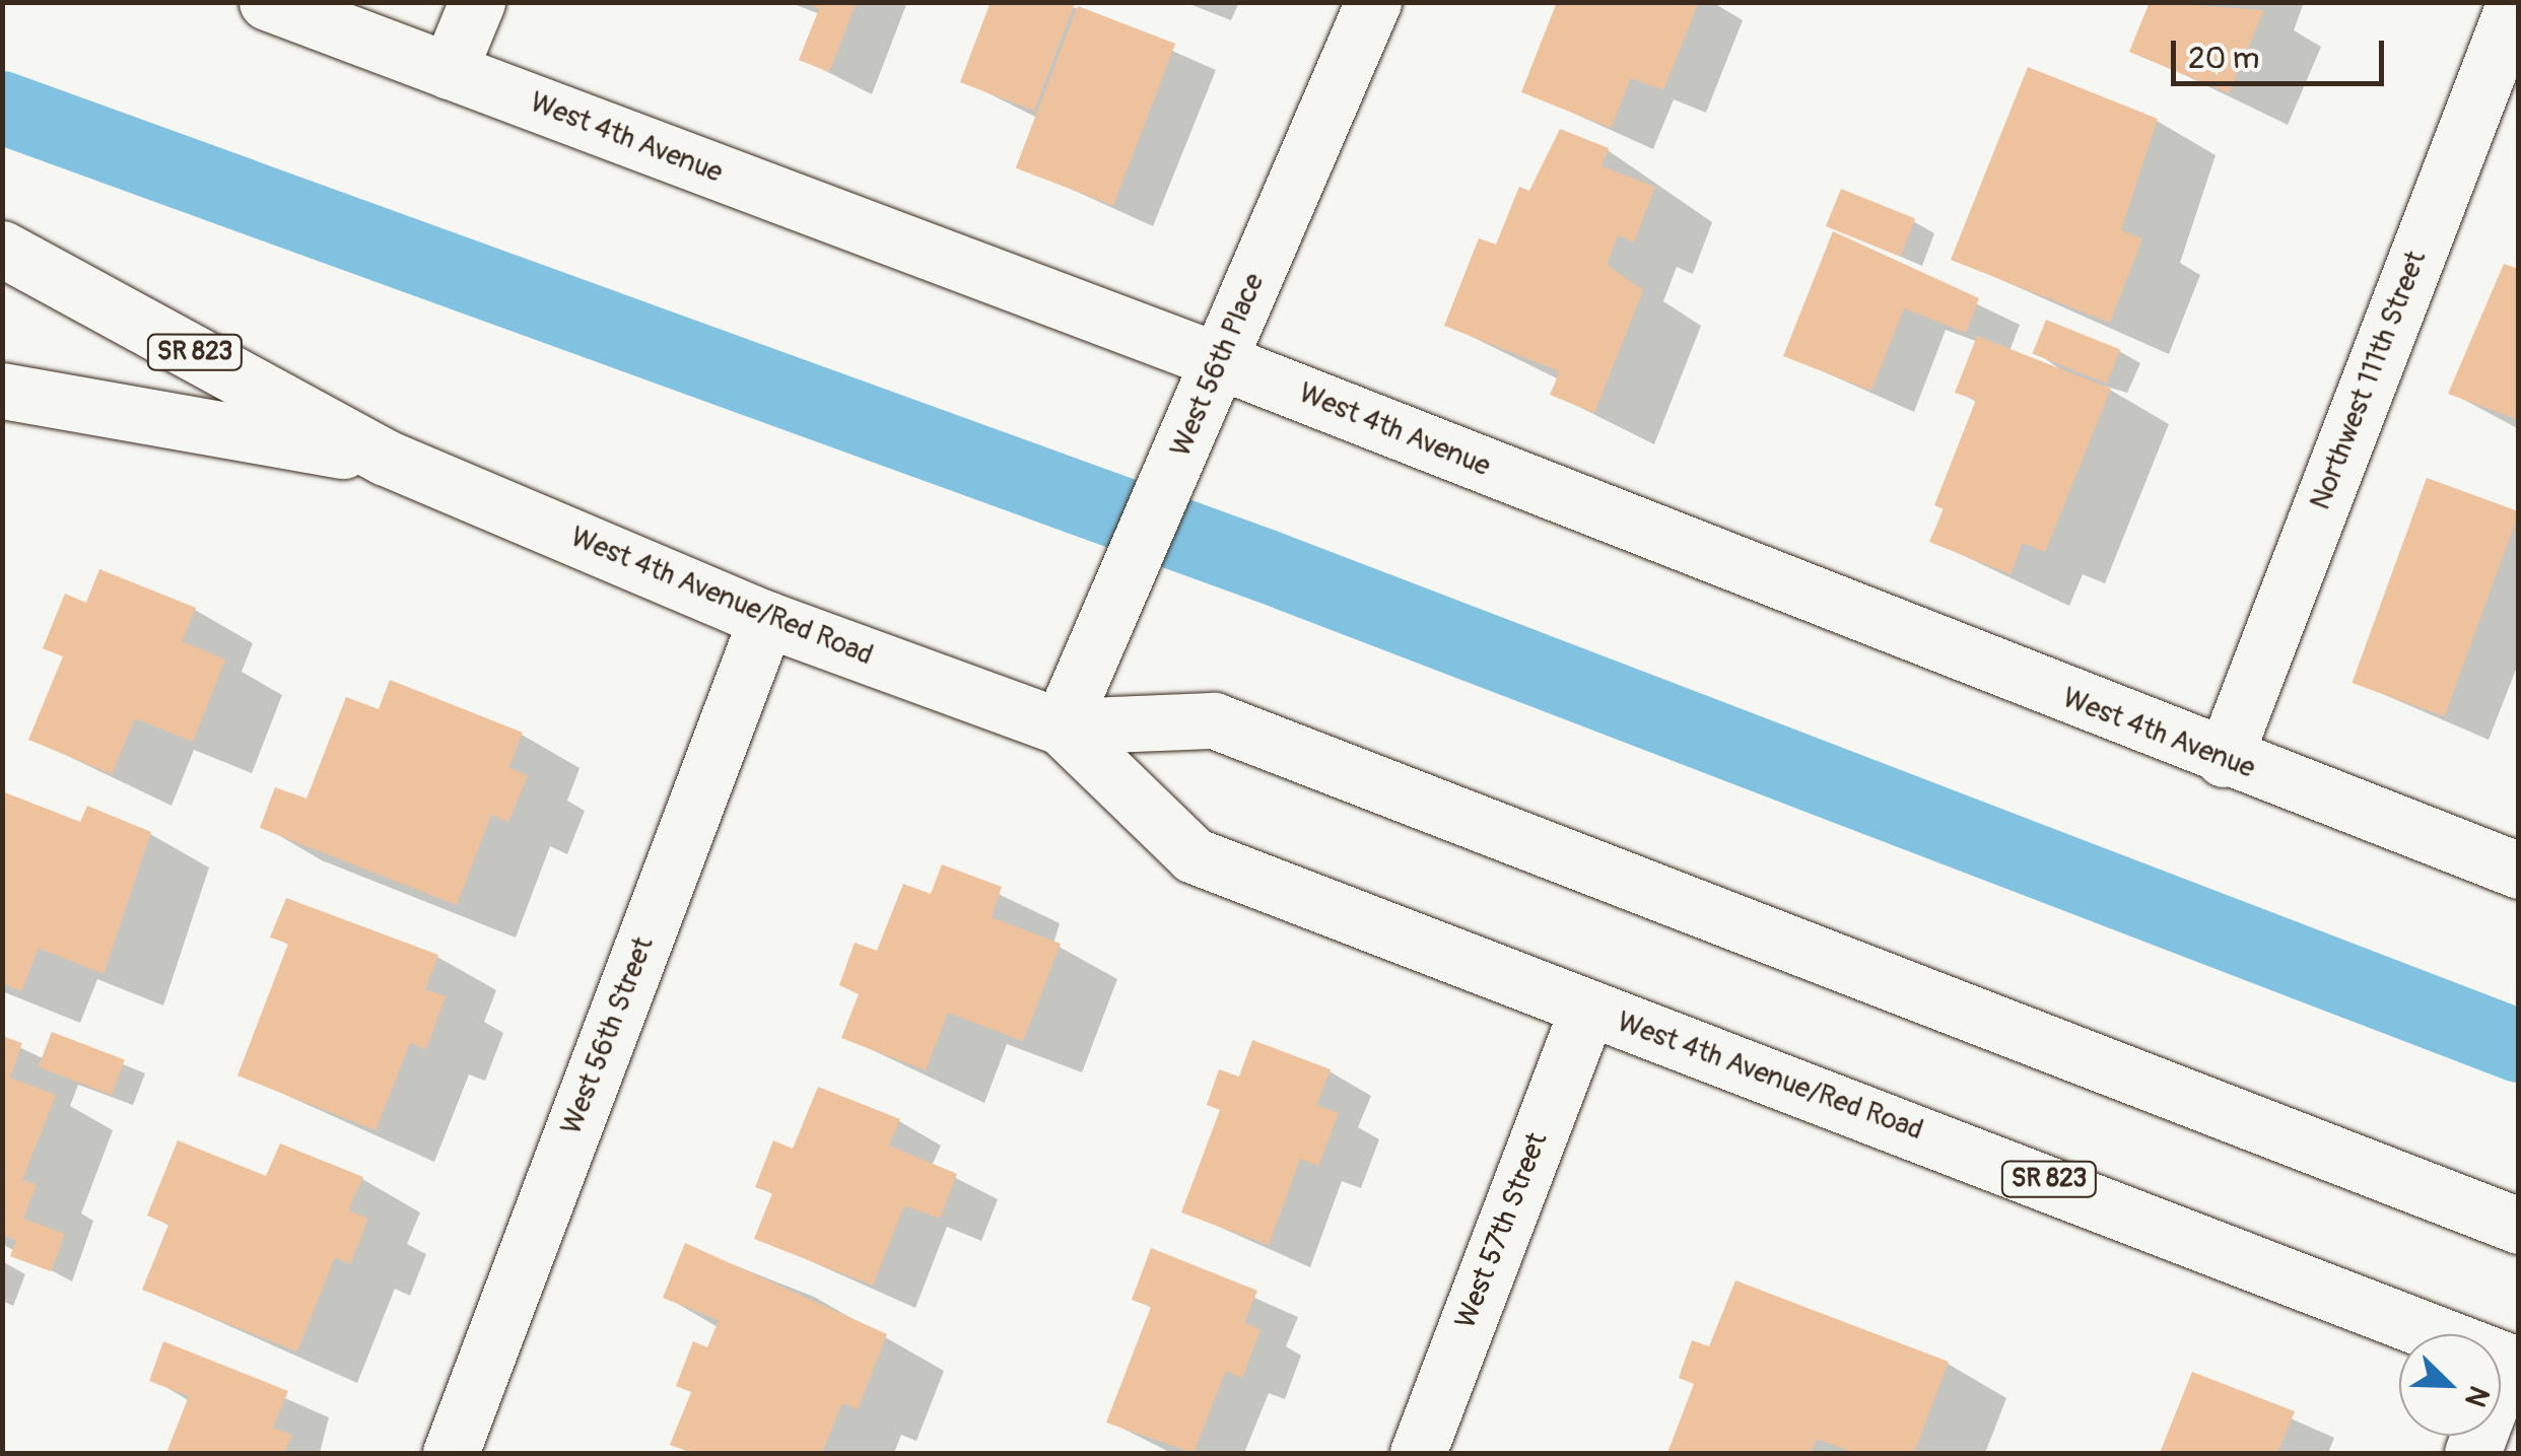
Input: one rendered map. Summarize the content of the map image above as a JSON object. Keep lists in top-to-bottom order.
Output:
{
  "streets": {
    "street": [
      "West 4th Avenue",
      "SR 823",
      "West 56th Place",
      "Northwest 111th Street",
      "West 4th Avenue/Red Road",
      "West 56th Street",
      "West 57th Street"
    ]
  },
  "crossings": [
    ["West 4th Avenue", "West 56th Place"],
    ["West 4th Avenue", "Northwest 111th Street"],
    ["West 56th Place", "West 4th Avenue/Red Road"],
    ["West 4th Avenue/Red Road", "West 56th Street"],
    ["West 4th Avenue/Red Road", "West 57th Street"]
  ],
  "scale_bar": "20 m",
  "north": "bottom right"
}
